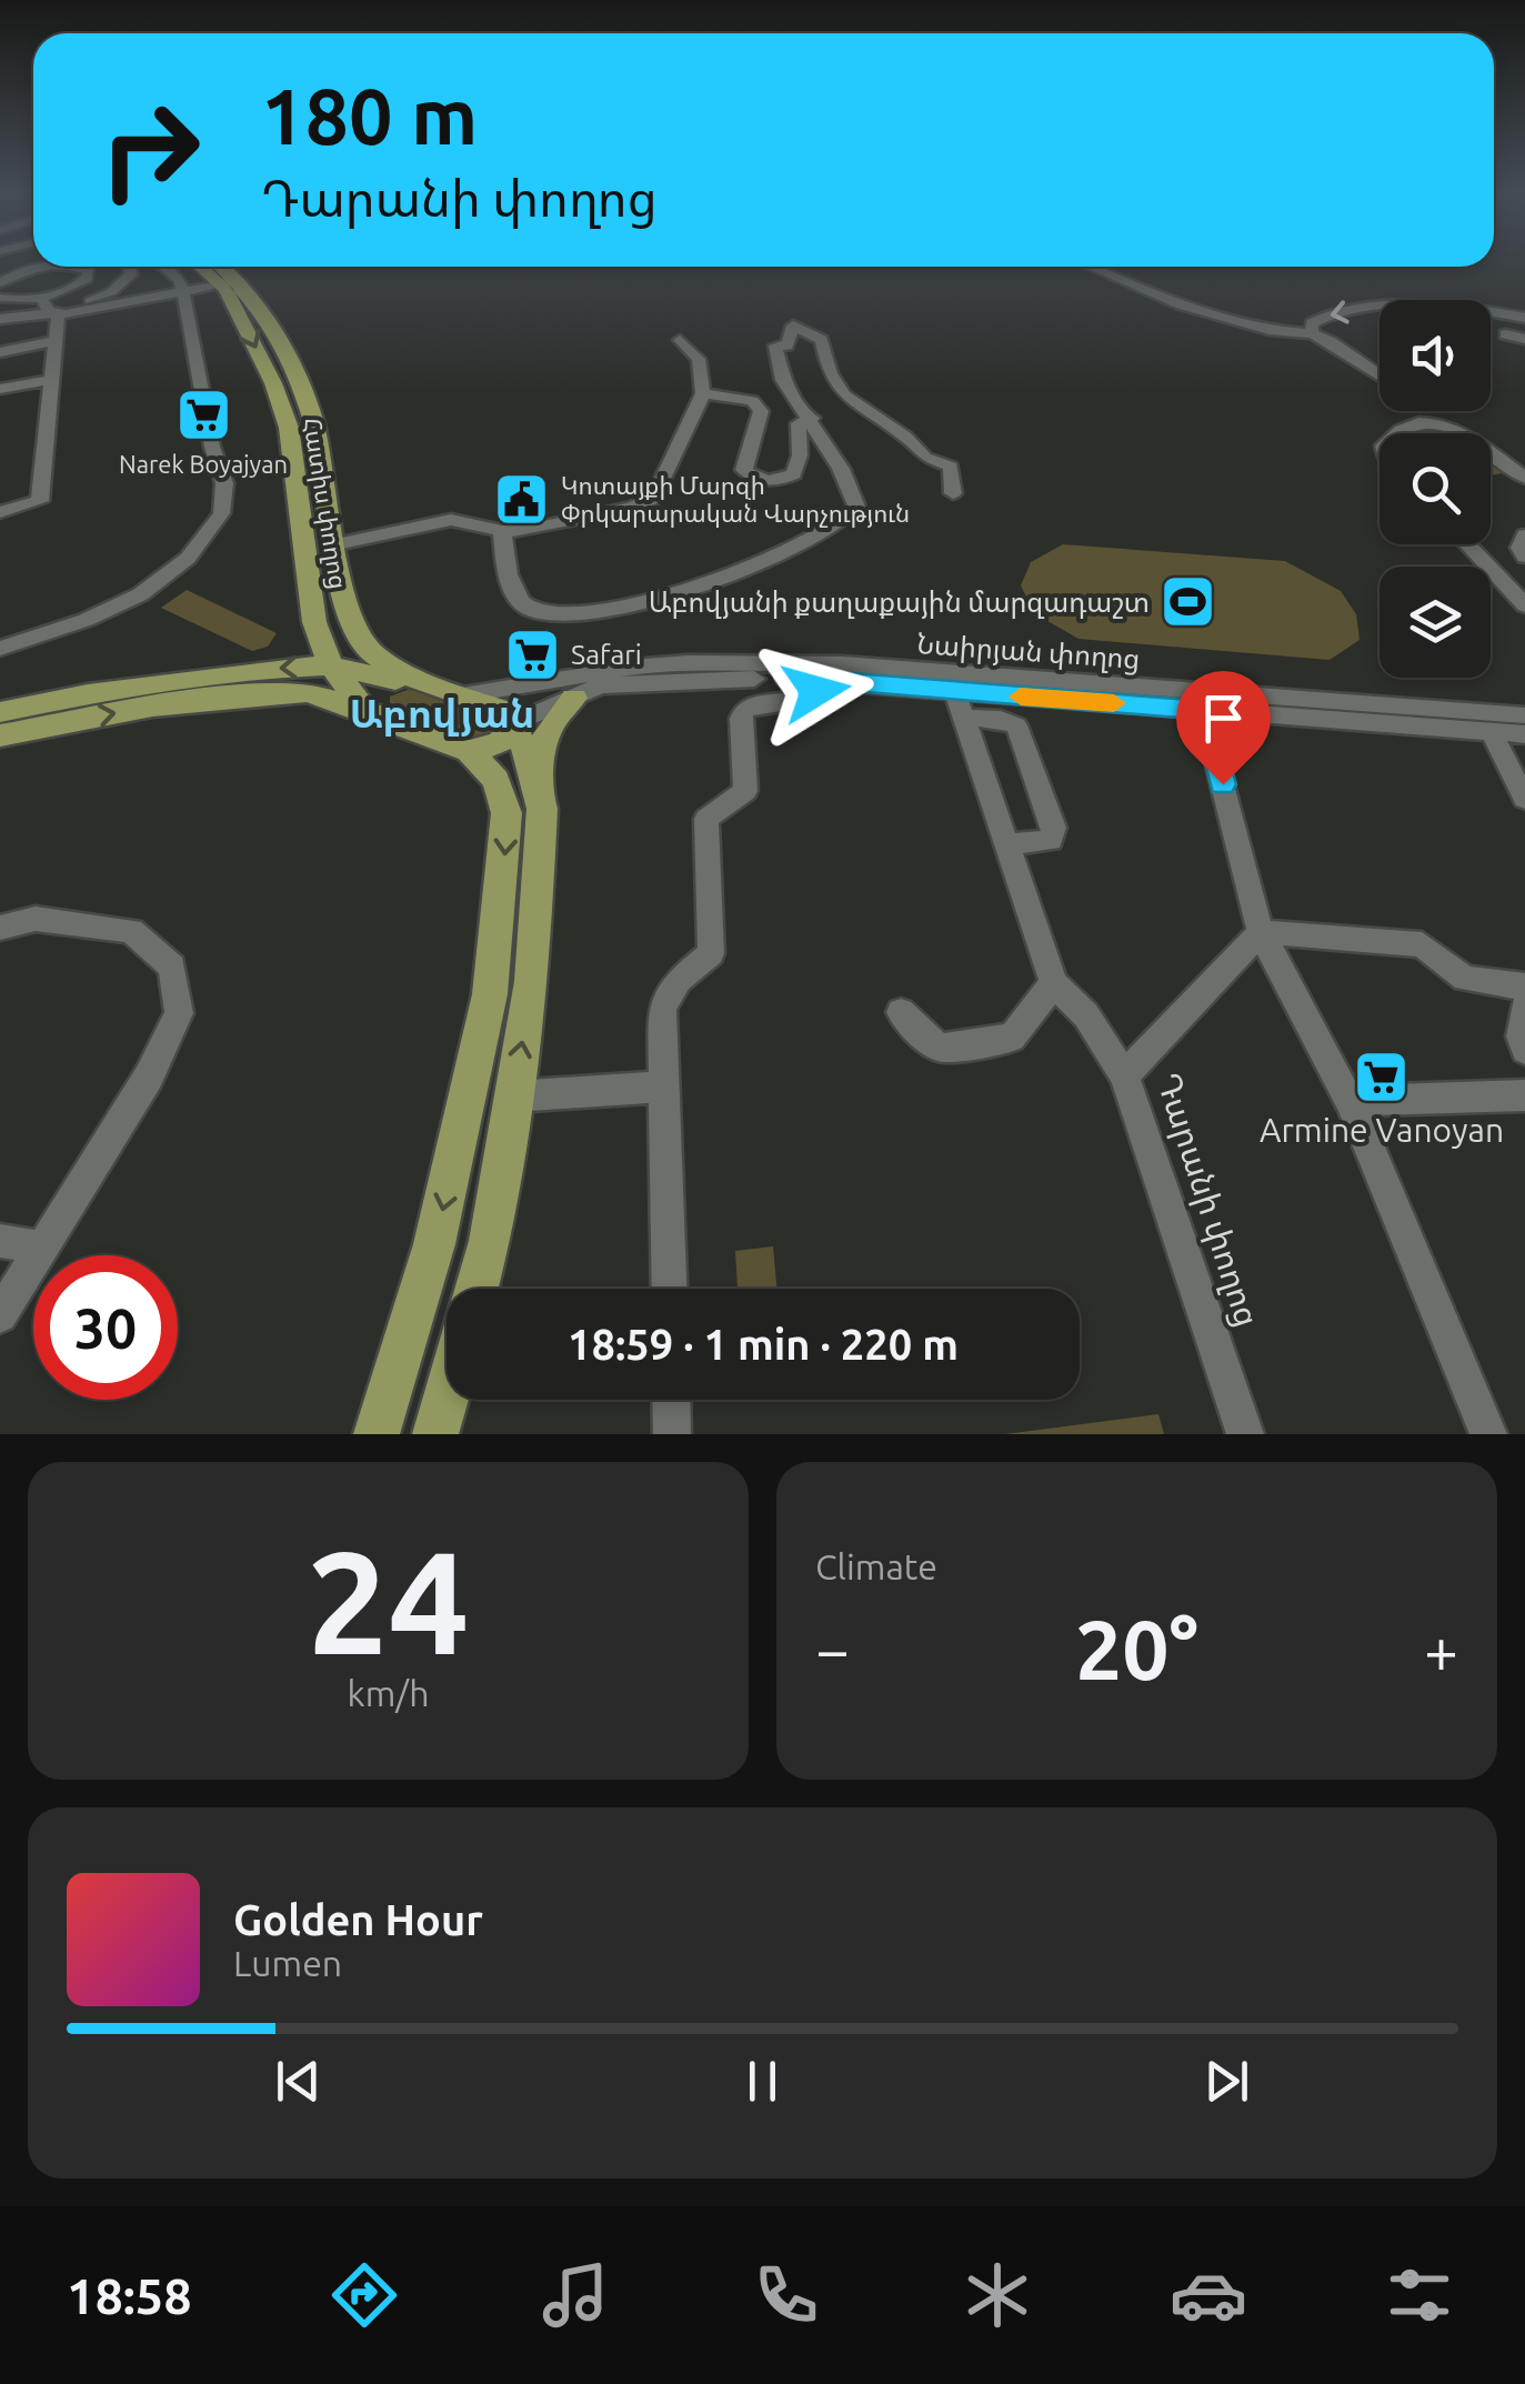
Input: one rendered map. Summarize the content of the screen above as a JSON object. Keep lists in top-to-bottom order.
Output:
{
  "streets": {
    "main road": ["Հատիս փողոց"],
    "street": ["Նաիրյան փողոց", "Դարանի փողոց"]
  },
  "districts": ["Աբովյան"],
  "places": {
    "supermarket": ["Narek Boyajyan", "Safari", "Armine Vanoyan"],
    "public building": ["Կոտայքի Մարզի Փրկարարական Վարչություն"],
    "sports": ["Աբովյանի քաղաքային մարզադաշտ"]
  },
  "page": {
    "turn": ["180 m", "Դարանի փողոց"],
    "limit": "30",
    "trip": "18:59 · 1 min · 220 m",
    "tile": [
      ["24", "km/h"],
      "Climate"
    ],
    "heat": ["−", "20°", "+"],
    "song": ["Golden Hour", "Lumen"],
    "tabs": "18:58"
  }
}
